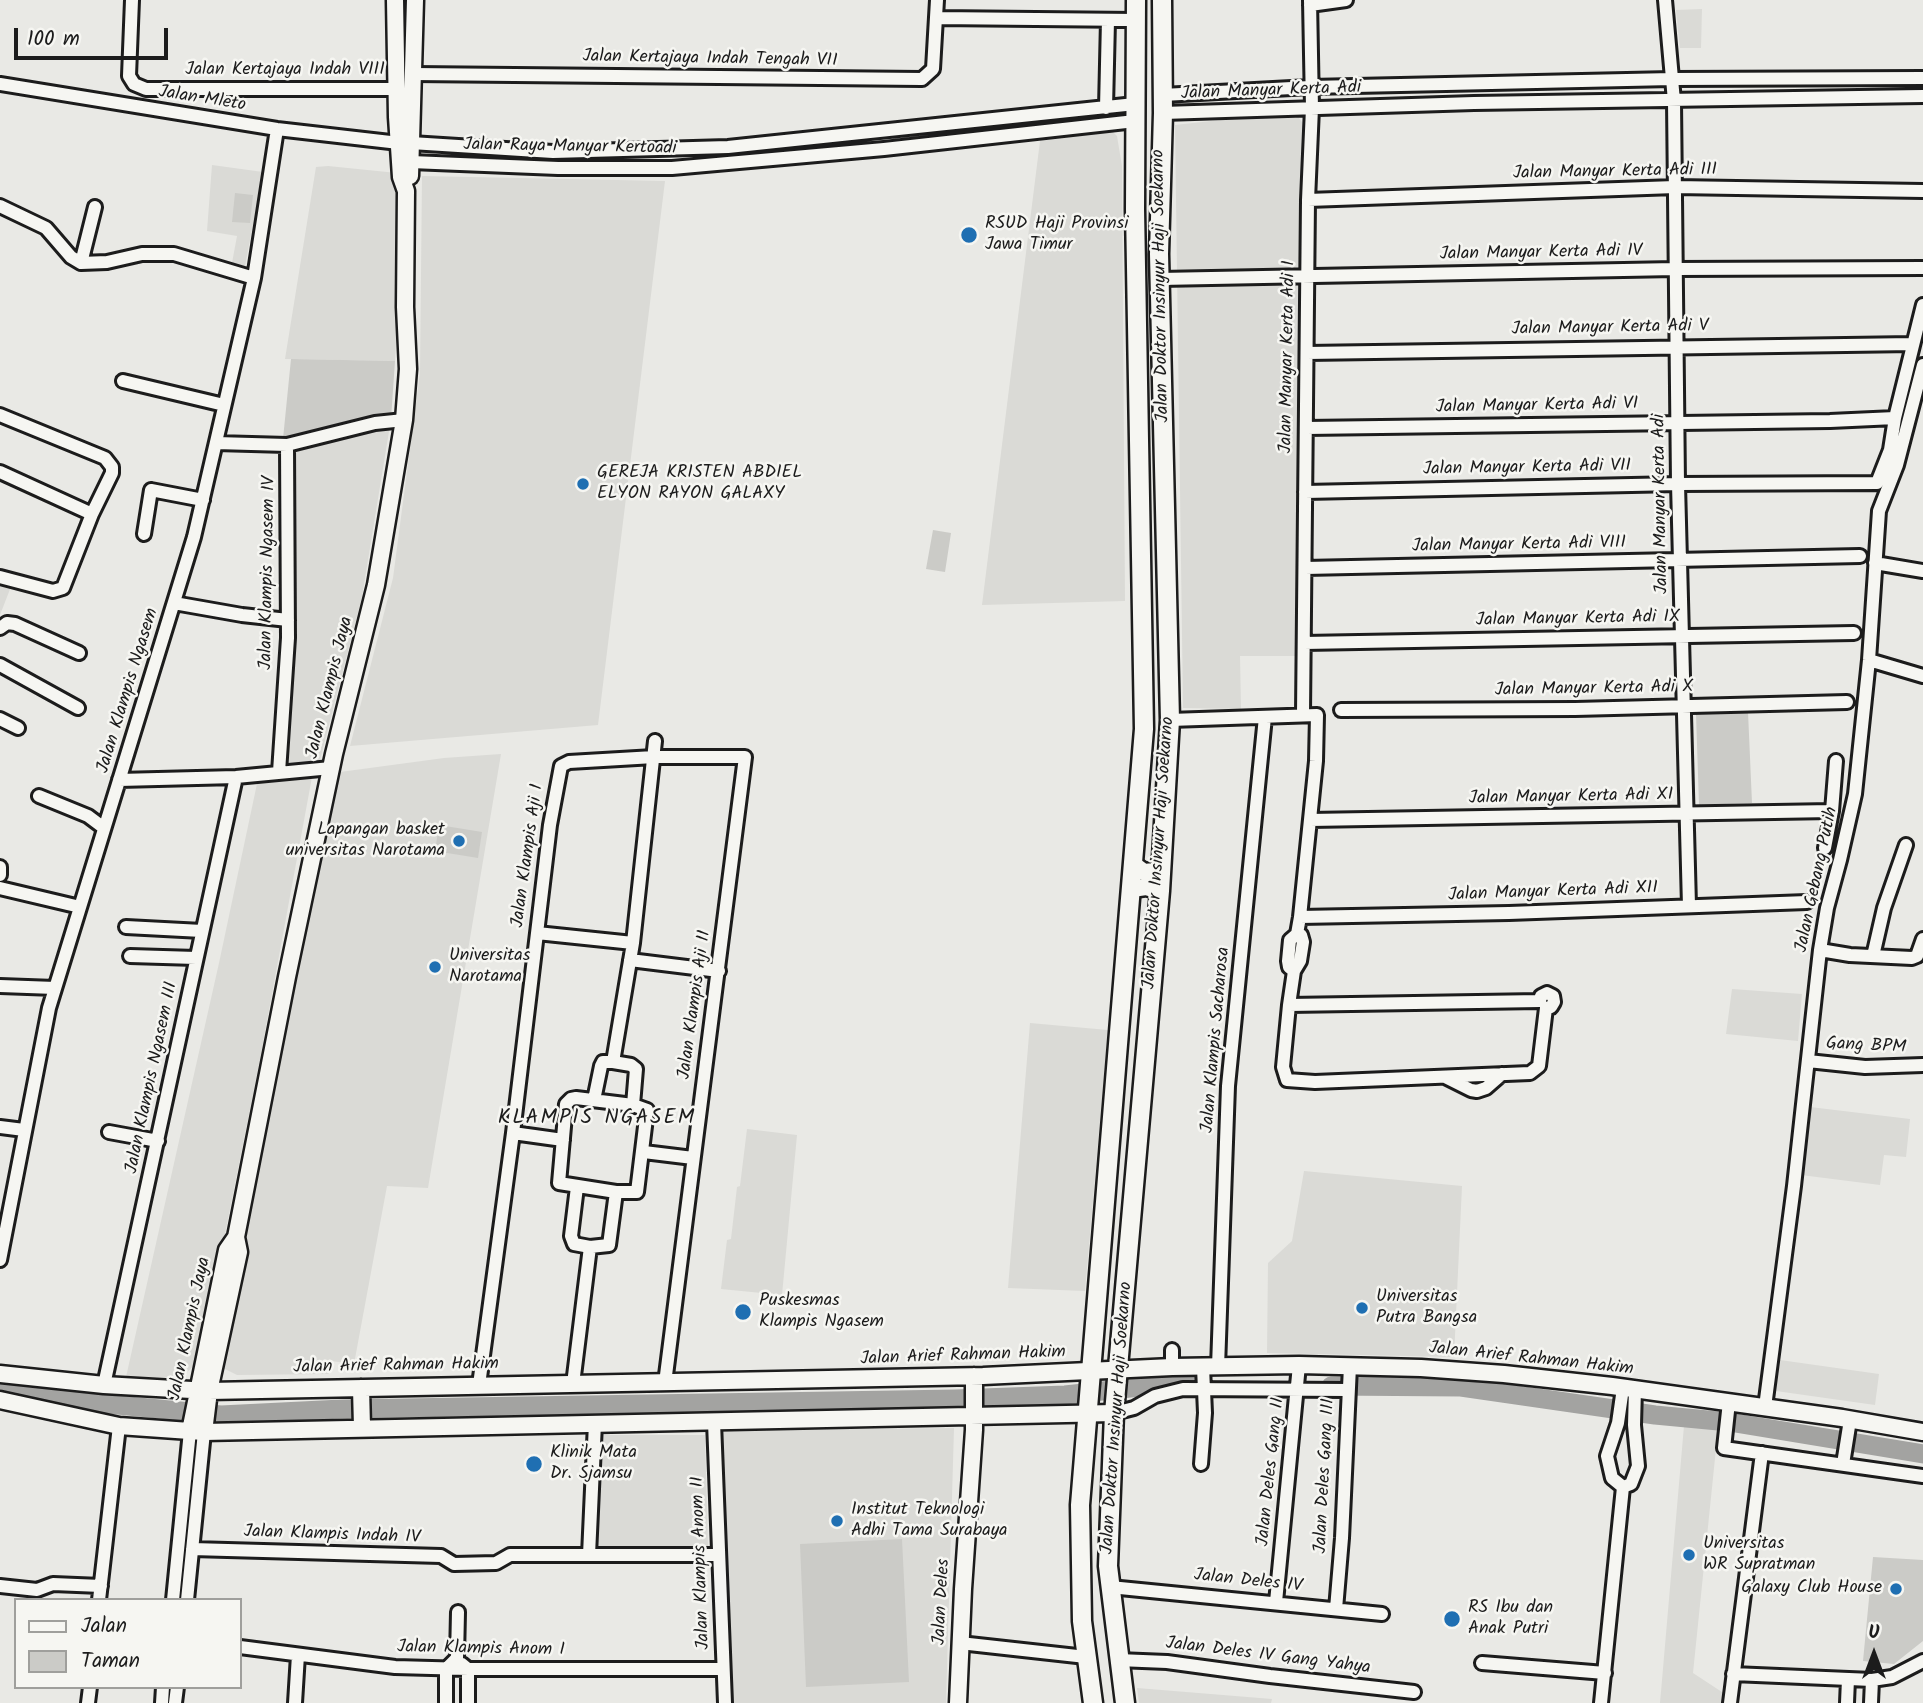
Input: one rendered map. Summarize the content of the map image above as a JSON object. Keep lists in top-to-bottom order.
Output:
{
  "streets": {
    "main road": ["Jalan Doktor Insinyur Haji Soekarno"],
    "street": [
      "Jalan Kertajaya Indah Tengah VII",
      "Jalan Kertajaya Indah VIII",
      "Jalan Manyar Kerta Adi",
      "Jalan Mleto",
      "Jalan Raya Manyar Kertoadi",
      "Jalan Manyar Kerta Adi III",
      "Jalan Manyar Kerta Adi IV",
      "Jalan Manyar Kerta Adi V",
      "Jalan Manyar Kerta Adi I",
      "Jalan Manyar Kerta Adi VI",
      "Jalan Manyar Kerta Adi VII",
      "Jalan Manyar Kerta Adi VIII",
      "Jalan Klampis Ngasem IV",
      "Jalan Manyar Kerta Adi IX",
      "Jalan Klampis Jaya",
      "Jalan Manyar Kerta Adi X",
      "Jalan Klampis Ngasem",
      "Jalan Manyar Kerta Adi XI",
      "Jalan Klampis Aji I",
      "Jalan Gebang Putih",
      "Jalan Manyar Kerta Adi XII",
      "Jalan Klampis Aji II",
      "Jalan Klampis Sacharosa",
      "Gang BPM",
      "Jalan Klampis Ngasem III",
      "Jalan Arief Rahman Hakim",
      "Jalan Deles Gang II",
      "Jalan Deles Gang III",
      "Jalan Klampis Indah IV",
      "Jalan Klampis Anom II",
      "Jalan Deles IV",
      "Jalan Deles",
      "Jalan Klampis Anom I",
      "Jalan Deles IV Gang Yahya"
    ]
  },
  "crossings": [
    ["Jalan Manyar Kerta Adi", "Jalan Manyar Kerta Adi III"],
    ["Jalan Manyar Kerta Adi", "Jalan Manyar Kerta Adi IV"],
    ["Jalan Manyar Kerta Adi", "Jalan Doktor Insinyur Haji Soekarno"],
    ["Jalan Manyar Kerta Adi", "Jalan Manyar Kerta Adi V"],
    ["Jalan Manyar Kerta Adi", "Jalan Manyar Kerta Adi I"],
    ["Jalan Manyar Kerta Adi", "Jalan Manyar Kerta Adi VI"],
    ["Jalan Manyar Kerta Adi", "Jalan Manyar Kerta Adi VII"],
    ["Jalan Manyar Kerta Adi", "Jalan Manyar Kerta Adi VIII"],
    ["Jalan Manyar Kerta Adi", "Jalan Manyar Kerta Adi IX"],
    ["Jalan Manyar Kerta Adi", "Jalan Manyar Kerta Adi X"],
    ["Jalan Manyar Kerta Adi", "Jalan Manyar Kerta Adi XI"],
    ["Jalan Manyar Kerta Adi", "Jalan Manyar Kerta Adi XII"],
    ["Jalan Mleto", "Jalan Raya Manyar Kertoadi"],
    ["Jalan Mleto", "Jalan Klampis Jaya"],
    ["Jalan Mleto", "Jalan Klampis Ngasem"],
    ["Jalan Raya Manyar Kertoadi", "Jalan Doktor Insinyur Haji Soekarno"],
    ["Jalan Raya Manyar Kertoadi", "Jalan Klampis Jaya"],
    ["Jalan Manyar Kerta Adi III", "Jalan Manyar Kerta Adi I"],
    ["Jalan Manyar Kerta Adi IV", "Jalan Doktor Insinyur Haji Soekarno"],
    ["Jalan Manyar Kerta Adi IV", "Jalan Manyar Kerta Adi I"],
    ["Jalan Doktor Insinyur Haji Soekarno", "Jalan Arief Rahman Hakim"],
    ["Jalan Doktor Insinyur Haji Soekarno", "Jalan Deles IV"],
    ["Jalan Doktor Insinyur Haji Soekarno", "Jalan Deles IV Gang Yahya"],
    ["Jalan Manyar Kerta Adi V", "Jalan Manyar Kerta Adi I"],
    ["Jalan Manyar Kerta Adi I", "Jalan Manyar Kerta Adi VI"],
    ["Jalan Manyar Kerta Adi I", "Jalan Manyar Kerta Adi VII"],
    ["Jalan Manyar Kerta Adi I", "Jalan Manyar Kerta Adi VIII"],
    ["Jalan Manyar Kerta Adi I", "Jalan Manyar Kerta Adi IX"],
    ["Jalan Manyar Kerta Adi VI", "Jalan Manyar Kerta Adi VII"],
    ["Jalan Klampis Jaya", "Jalan Arief Rahman Hakim"],
    ["Jalan Klampis Aji I", "Jalan Klampis Aji II"],
    ["Jalan Klampis Aji I", "Jalan Arief Rahman Hakim"],
    ["Jalan Gebang Putih", "Gang BPM"],
    ["Jalan Gebang Putih", "Jalan Arief Rahman Hakim"],
    ["Jalan Klampis Aji II", "Jalan Arief Rahman Hakim"],
    ["Jalan Klampis Sacharosa", "Jalan Arief Rahman Hakim"],
    ["Jalan Klampis Ngasem III", "Jalan Arief Rahman Hakim"],
    ["Jalan Arief Rahman Hakim", "Jalan Deles Gang II"],
    ["Jalan Arief Rahman Hakim", "Jalan Deles Gang III"],
    ["Jalan Arief Rahman Hakim", "Jalan Deles"],
    ["Jalan Deles Gang II", "Jalan Deles IV"],
    ["Jalan Deles Gang III", "Jalan Deles IV"],
    ["Jalan Klampis Indah IV", "Jalan Klampis Anom II"],
    ["Jalan Klampis Anom II", "Jalan Klampis Anom I"]
  ],
  "districts": ["KLAMPIS NGASEM"],
  "places": [
    "RSUD Haji Provinsi Jawa Timur",
    "GEREJA KRISTEN ABDIEL ELYON RAYON GALAXY",
    "Lapangan basket universitas Narotama",
    "Universitas Narotama",
    "Universitas Putra Bangsa",
    "Puskesmas Klampis Ngasem",
    "Klinik Mata Dr. Sjamsu",
    "Institut Teknologi Adhi Tama Surabaya",
    "Universitas WR Supratman",
    "Galaxy Club House",
    "RS Ibu dan Anak Putri"
  ],
  "legend": ["Jalan", "Taman"],
  "scale_bar": "100 m",
  "north": "top"
}
